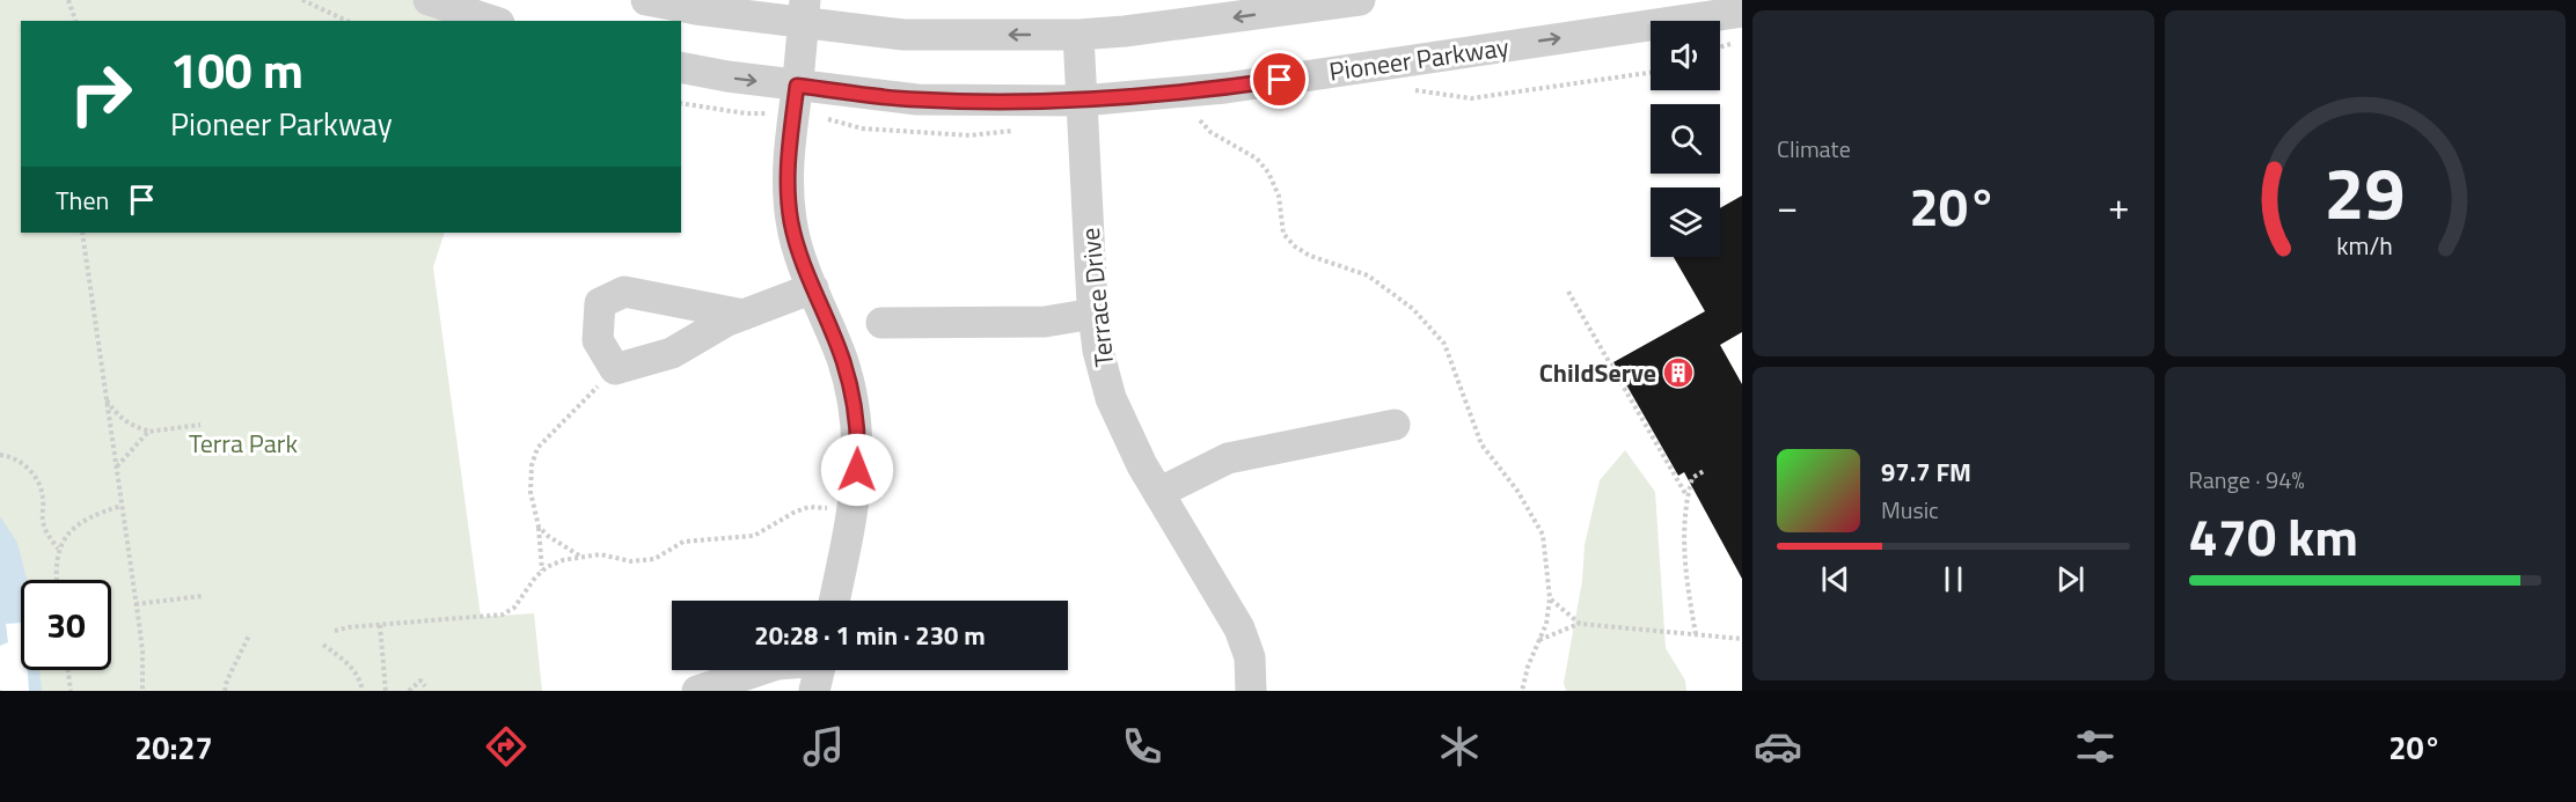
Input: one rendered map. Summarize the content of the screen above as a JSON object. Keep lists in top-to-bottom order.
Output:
{
  "streets": {
    "street": ["Pioneer Parkway", "Terrace Drive"]
  },
  "crossings": [
    ["Pioneer Parkway", "Terrace Drive"]
  ],
  "parks": ["Terra Park"],
  "places": {
    "building": ["ChildServe"]
  },
  "page": {
    "tile": [
      "Climate",
      ["Range · 94%", "470 km"]
    ],
    "turn": ["100 m", "Pioneer Parkway"],
    "then": "Then",
    "heat": ["−", "20°", "+"],
    "song": ["97.7 FM", "Music"],
    "limit": "30",
    "trip": "20:28 · 1 min · 230 m",
    "tabs": ["20:27", "20°"],
    "gauge": ["29", "km/h"]
  }
}
